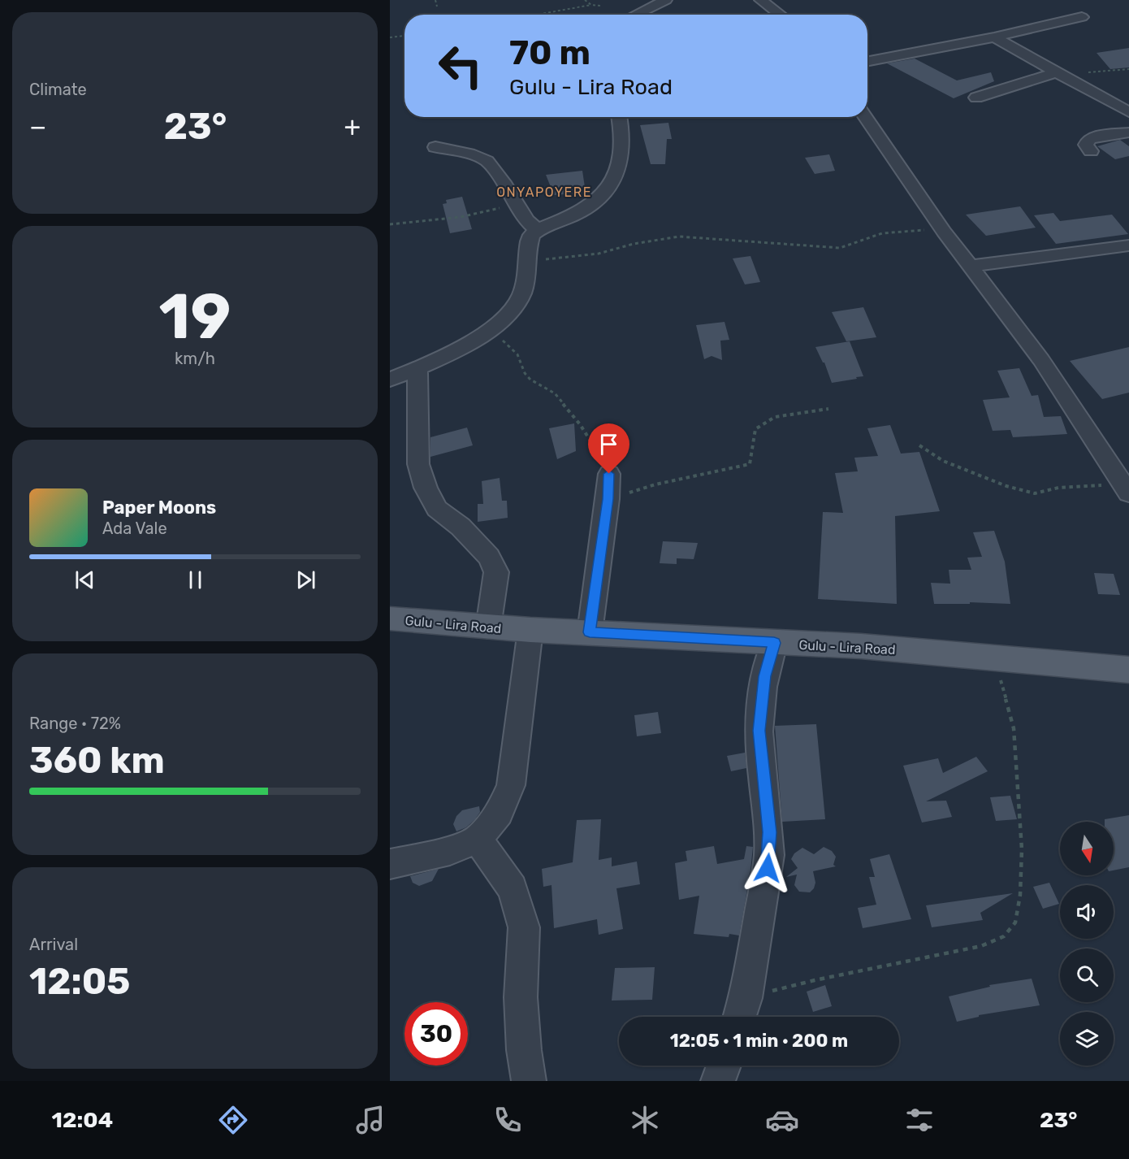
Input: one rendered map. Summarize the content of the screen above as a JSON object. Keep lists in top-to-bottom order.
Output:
{
  "streets": {
    "main road": ["Gulu - Lira Road"]
  },
  "districts": ["ONYAPOYERE"],
  "north": "bottom",
  "page": {
    "tile": [
      "Climate",
      ["19", "km/h"],
      ["Range · 72%", "360 km"],
      ["Arrival", "12:05"]
    ],
    "turn": ["70 m", "Gulu - Lira Road"],
    "heat": ["−", "23°", "+"],
    "song": ["Paper Moons", "Ada Vale"],
    "limit": "30",
    "trip": "12:05 · 1 min · 200 m",
    "tabs": ["12:04", "23°"]
  }
}
